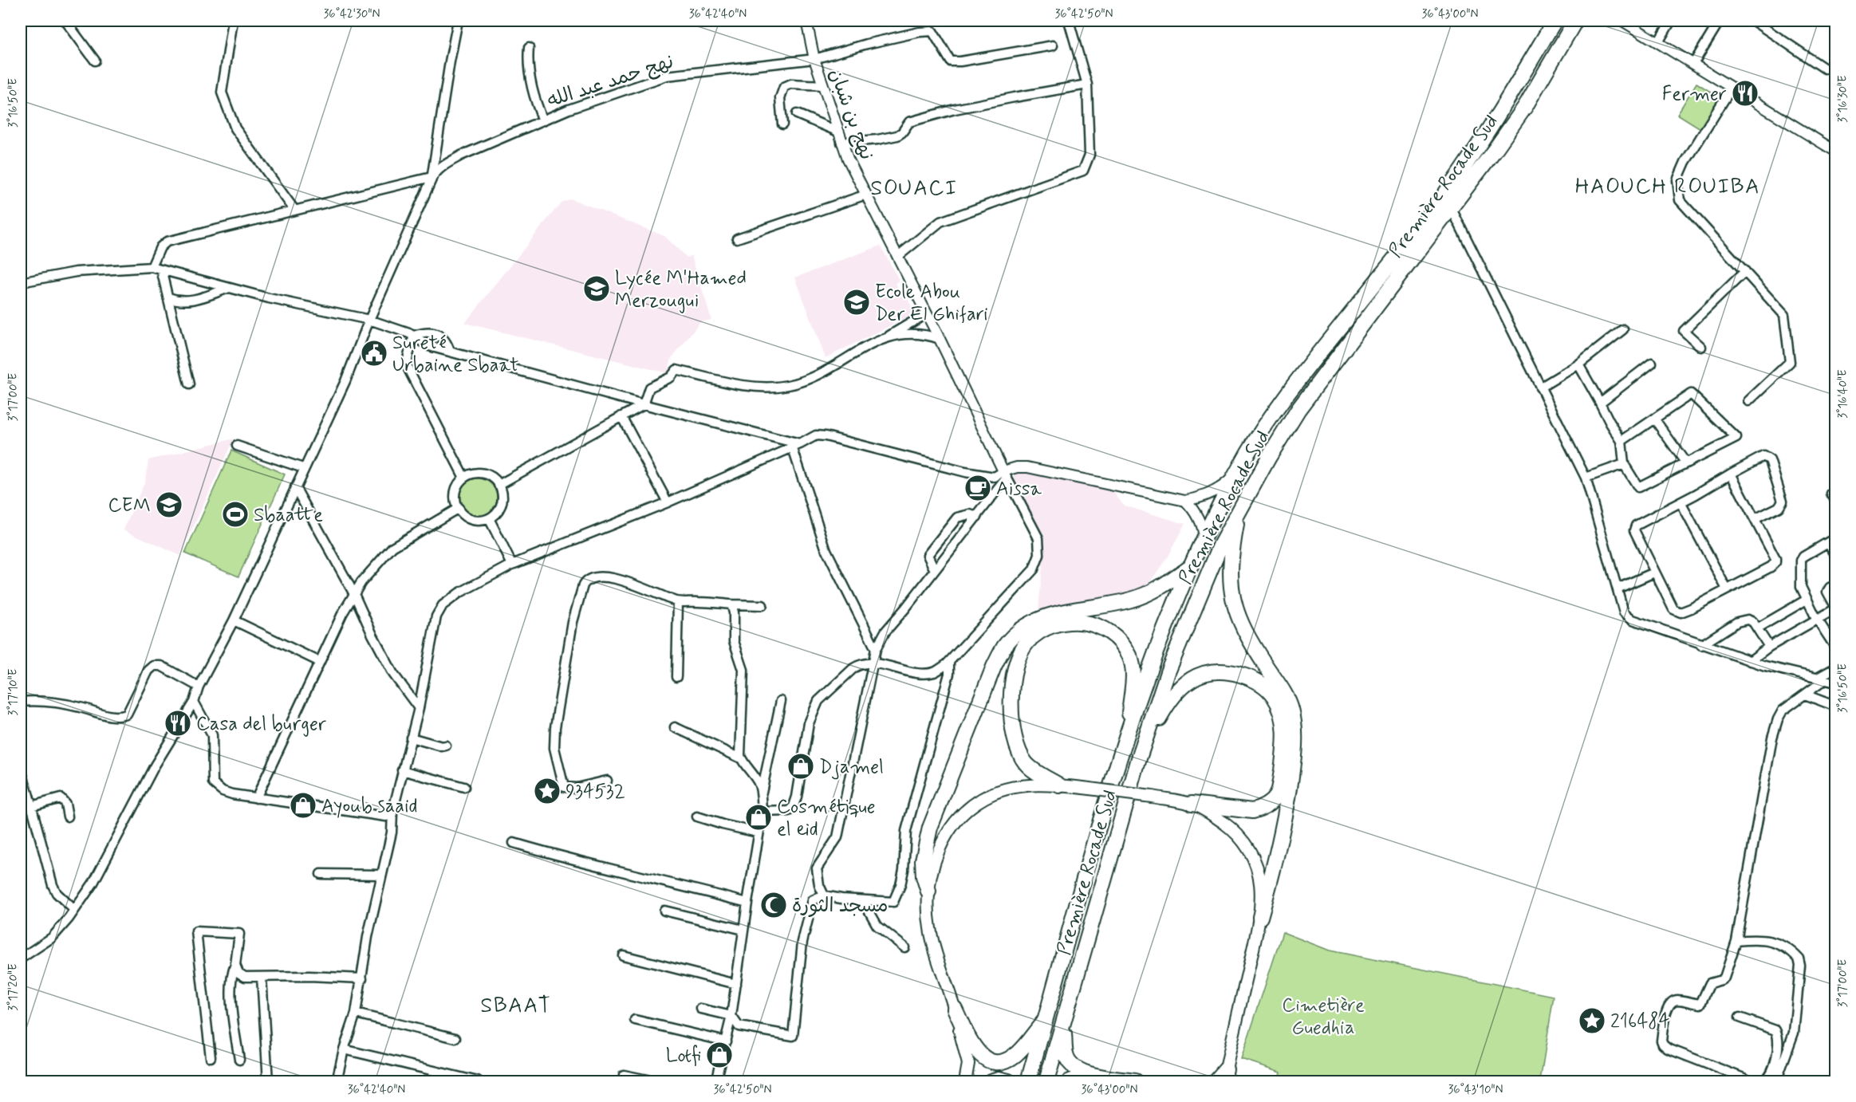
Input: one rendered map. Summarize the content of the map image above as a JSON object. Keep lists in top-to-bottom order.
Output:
{
  "streets": {
    "highway": ["Première Rocade Sud"],
    "street": ["نهج حمد عبد الله", "نهج بن شبان"]
  },
  "crossings": [
    ["نهج حمد عبد الله", "نهج بن شبان"]
  ],
  "districts": ["HAOUCH ROUIBA", "SOUACI", "SBAAT"],
  "parks": ["Cimetière Guedhia"],
  "places": {
    "restaurant": ["Fermer", "Casa del burger"],
    "school or university": ["Lycée M'Hamed Merzougui", "Ecole Abou Der El Ghifari", "CEM"],
    "public building": ["Sureté Urbaine Sbaat"],
    "cafe": ["Aissa"],
    "sports": ["Sbaatte"],
    "shop": [
      "Djamel",
      "Ayoub saaid",
      "Cosmétique el eid",
      "Lotfi"
    ],
    "place": ["934532", "216484"],
    "mosque": ["مسجد الثورة"]
  },
  "coordinates": [
    "36°42'30\"N",
    "36°42'40\"N",
    "36°42'50\"N",
    "36°43'00\"N",
    "3°16'30\"E",
    "3°16'50\"E",
    "3°16'40\"E",
    "3°17'00\"E",
    "3°17'10\"E",
    "3°17'20\"E",
    "36°43'10\"N"
  ]
}
